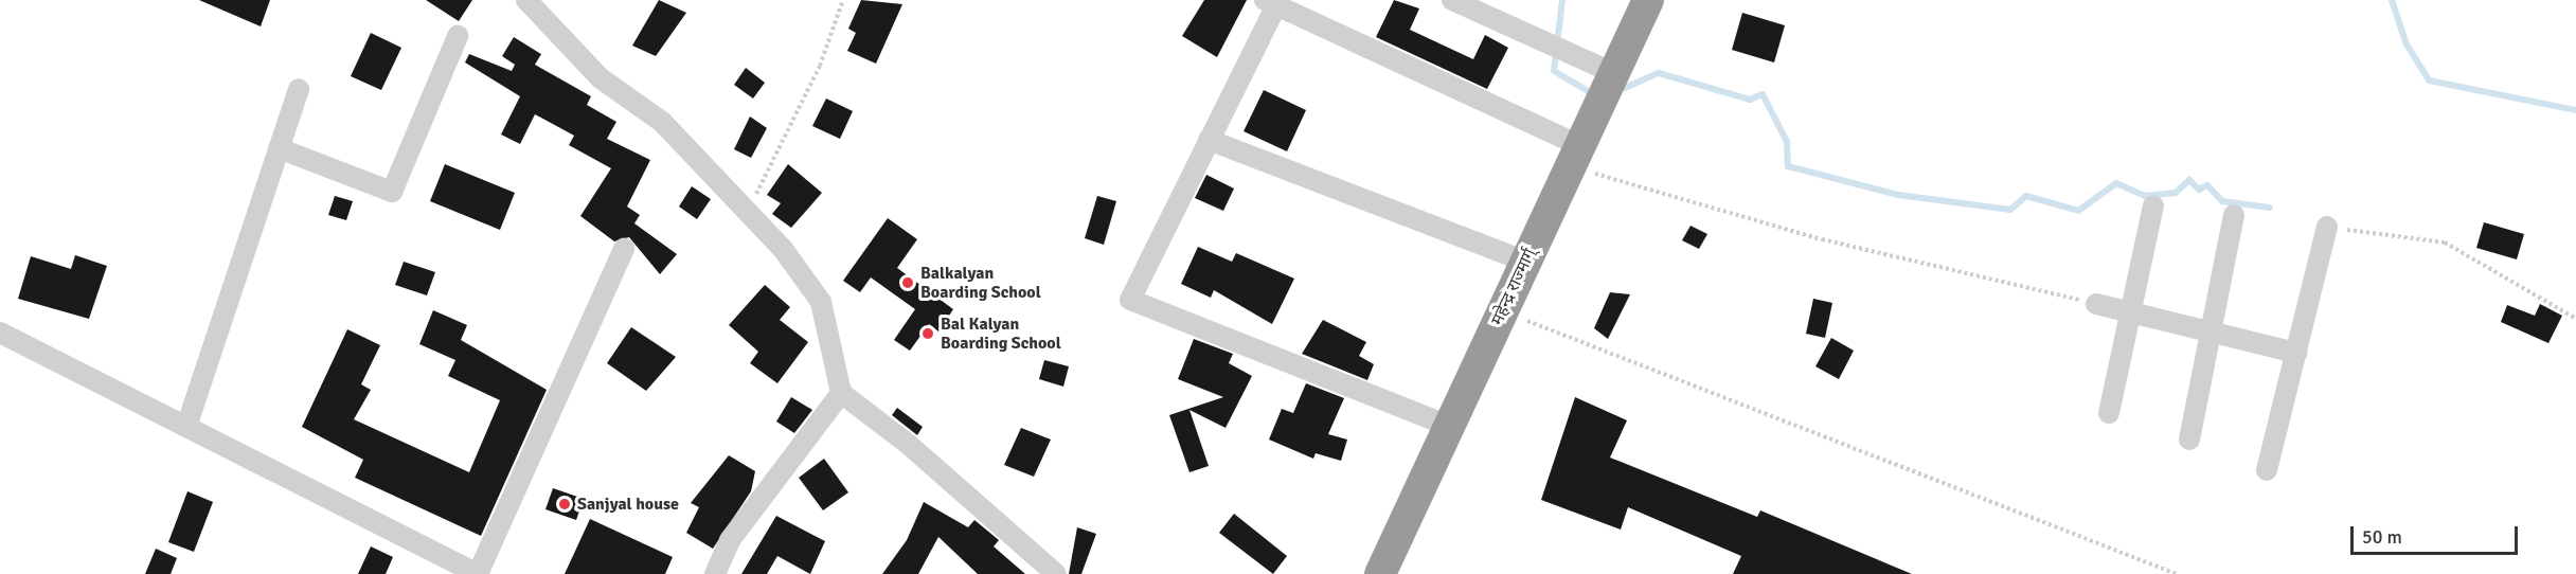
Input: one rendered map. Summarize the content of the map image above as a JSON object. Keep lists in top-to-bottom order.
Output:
{
  "streets": {
    "highway": ["महेन्द्र राज्मार्ग्"]
  },
  "places": ["Balkalyan Boarding School", "Bal Kalyan Boarding School", "Sanjyal house"],
  "scale_bar": "50 m"
}
